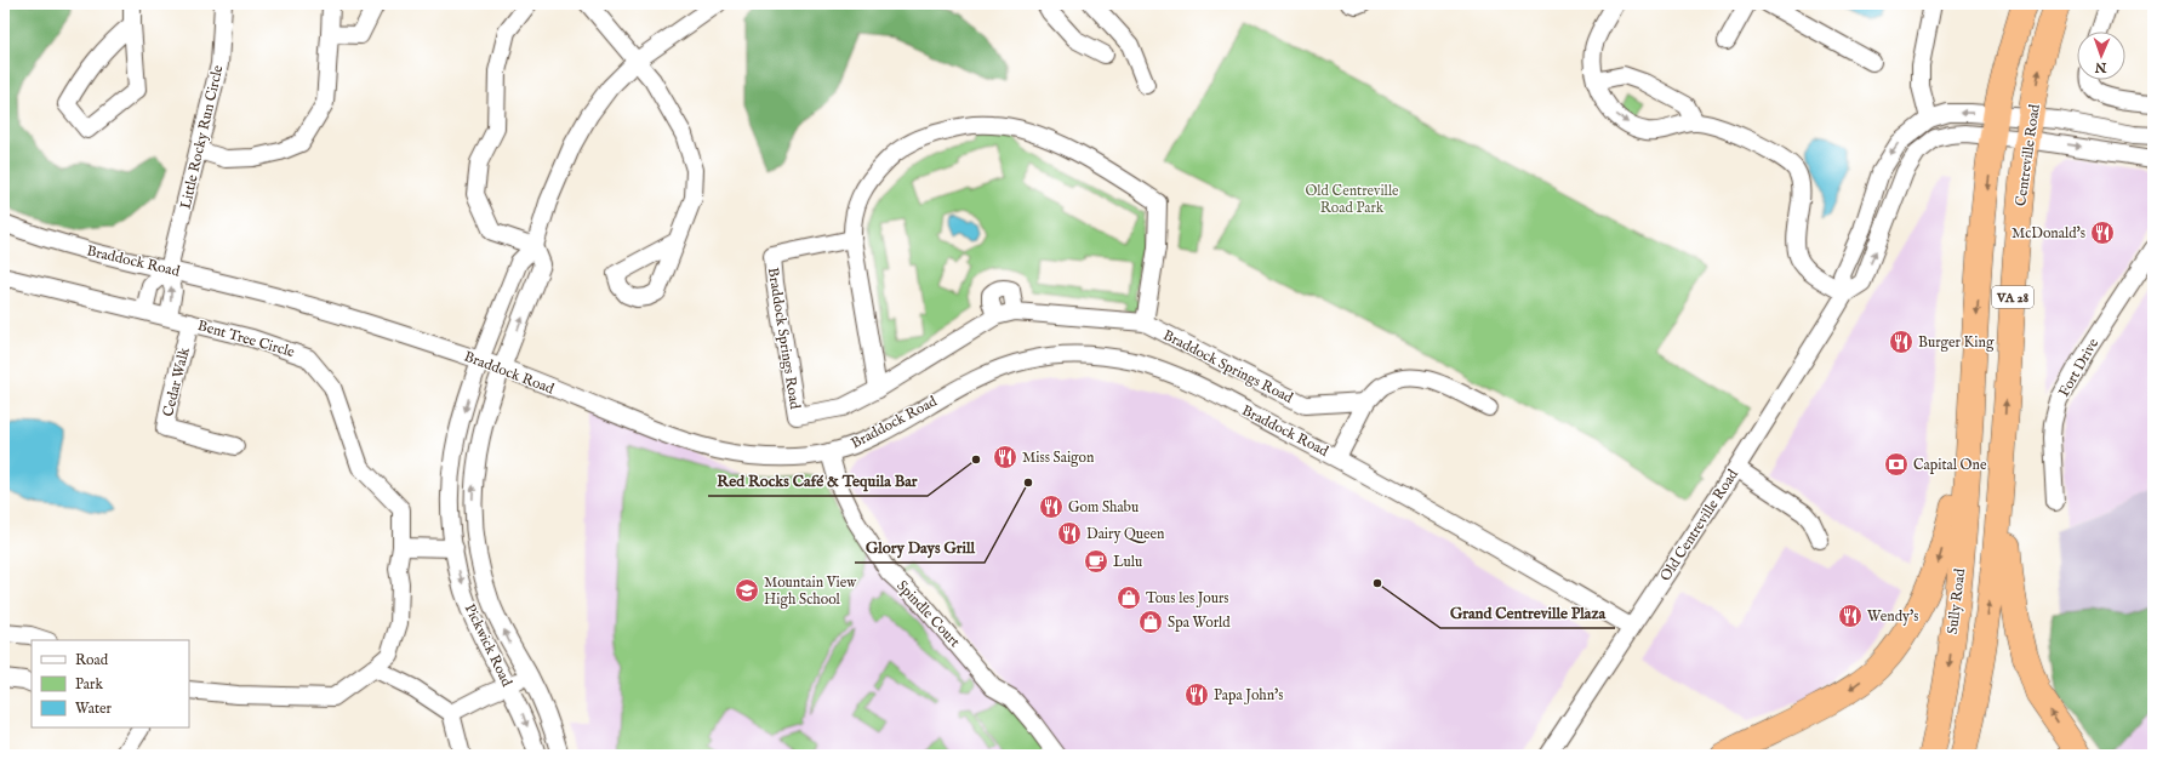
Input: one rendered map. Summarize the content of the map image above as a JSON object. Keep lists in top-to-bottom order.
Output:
{
  "streets": {
    "highway": ["Centreville Road", "VA 28", "Sully Road"],
    "street": [
      "Little Rocky Run Circle",
      "Braddock Road",
      "Bent Tree Circle",
      "Braddock Springs Road",
      "Fort Drive",
      "Cedar Walk",
      "Old Centreville Road",
      "Spindle Court",
      "Pickwick Road"
    ]
  },
  "crossings": [
    ["Little Rocky Run Circle", "Braddock Road"],
    ["Centreville Road", "VA 28"],
    ["Centreville Road", "Old Centreville Road"],
    ["Braddock Road", "Old Centreville Road"],
    ["Braddock Road", "Spindle Court"],
    ["Braddock Road", "Pickwick Road"],
    ["VA 28", "Old Centreville Road"],
    ["VA 28", "Sully Road"],
    ["Bent Tree Circle", "Cedar Walk"]
  ],
  "parks": ["Old Centreville Road Park"],
  "places": {
    "restaurant": [
      "McDonald's",
      "Burger King",
      "Miss Saigon",
      "Gom Shabu",
      "Dairy Queen",
      "Wendy's",
      "Papa John's"
    ],
    "other": ["Red Rocks Café & Tequila Bar", "Glory Days Grill", "Grand Centreville Plaza"],
    "bank": ["Capital One"],
    "cafe": ["Lulu"],
    "school or university": ["Mountain View High School"],
    "shop": ["Tous les Jours", "Spa World"]
  },
  "legend": ["Road", "Park", "Water"],
  "north": "bottom"
}
